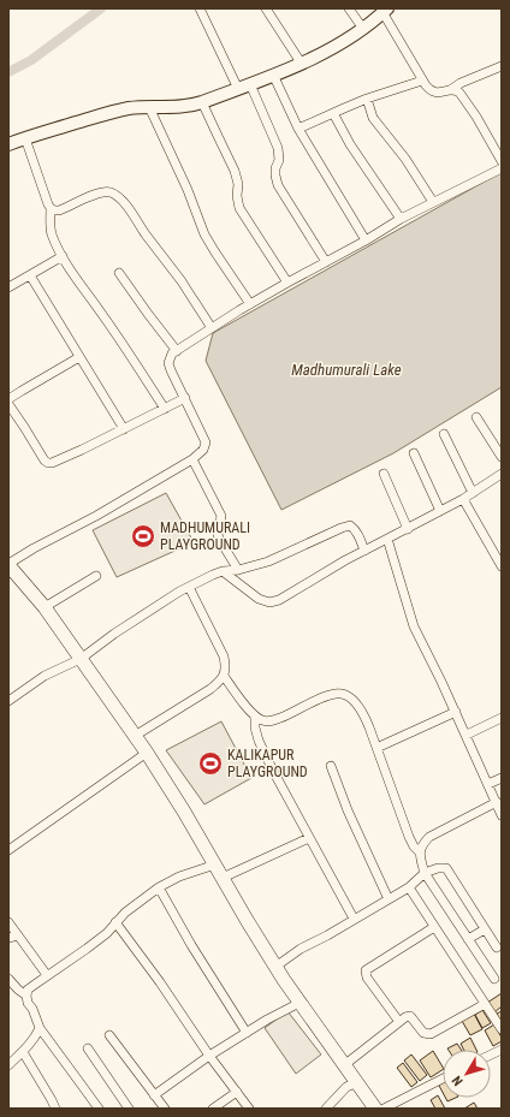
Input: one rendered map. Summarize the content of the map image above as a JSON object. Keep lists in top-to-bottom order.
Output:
{
  "water": ["Madhumurali Lake"],
  "places": {
    "sports": ["MADHUMURALI PLAYGROUND", "KALIKAPUR PLAYGROUND"]
  },
  "north": "bottom left"
}
